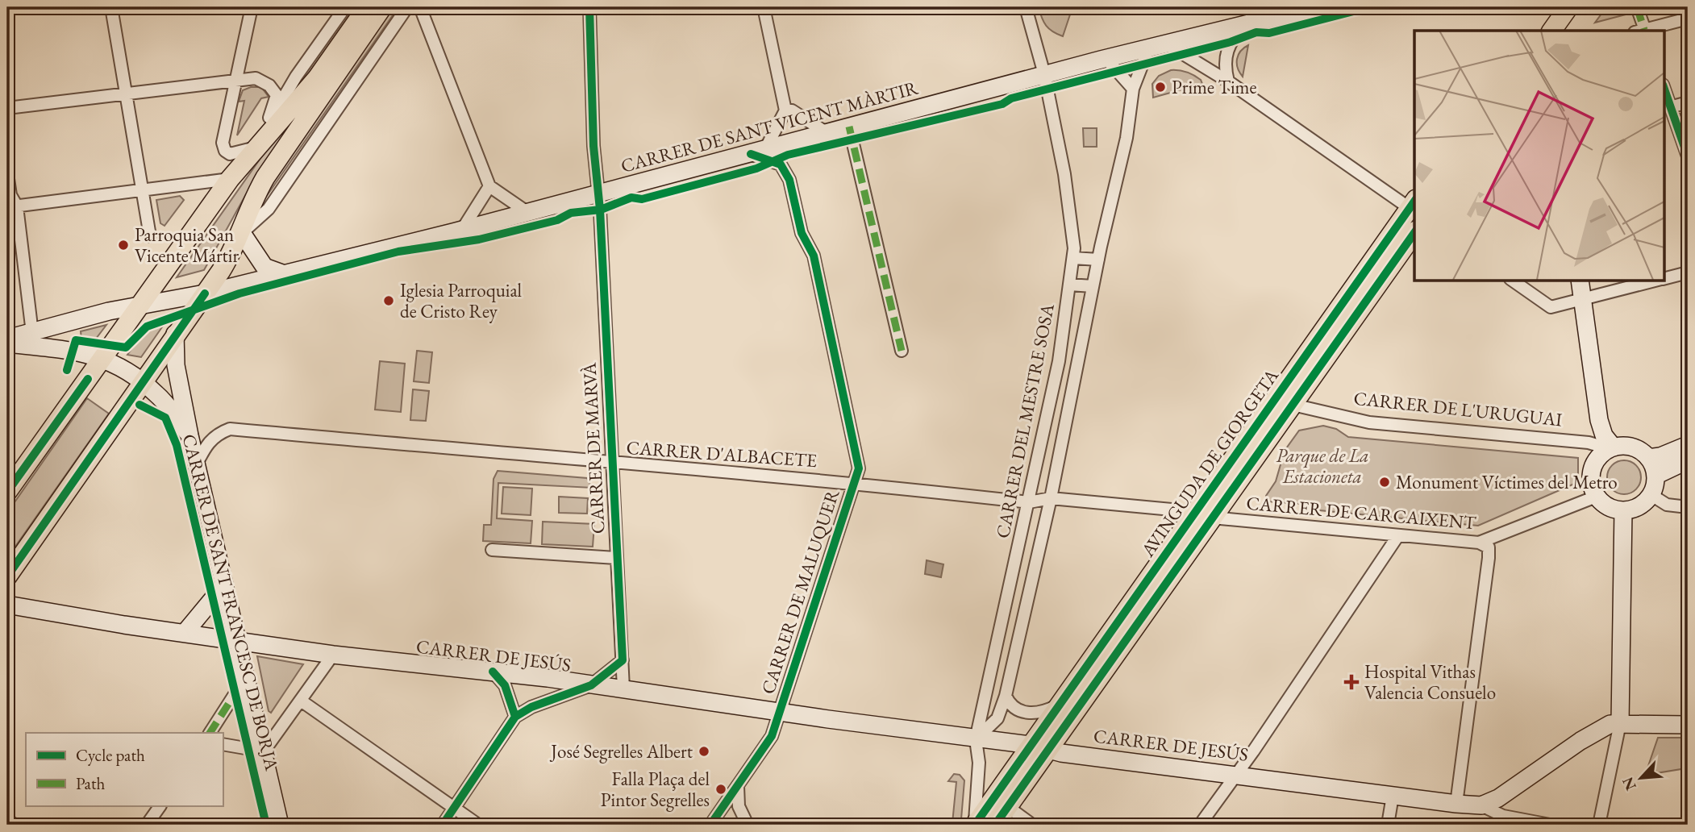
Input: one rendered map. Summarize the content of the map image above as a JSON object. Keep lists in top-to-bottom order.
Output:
{
  "streets": {
    "main road": [
      "CARRER DE SANT VICENT MÀRTIR",
      "AVINGUDA DE GIORGETA",
      "CARRER DE SANT FRANCESC DE BORJA",
      "CARRER DE JESÚS"
    ],
    "street": [
      "CARRER DE L'URUGUAI",
      "CARRER DEL MESTRE SOSA",
      "CARRER DE MARVÀ",
      "CARRER D'ALBACETE",
      "CARRER DE CARCAIXENT",
      "CARRER DE MALUQUER"
    ]
  },
  "crossings": [
    ["CARRER DE SANT VICENT MÀRTIR", "CARRER DEL MESTRE SOSA"],
    ["CARRER DE SANT VICENT MÀRTIR", "CARRER DE MARVÀ"],
    ["CARRER DE SANT VICENT MÀRTIR", "CARRER DE MALUQUER"],
    ["CARRER DE L'URUGUAI", "AVINGUDA DE GIORGETA"],
    ["CARRER DE L'URUGUAI", "CARRER DE CARCAIXENT"],
    ["CARRER DEL MESTRE SOSA", "CARRER D'ALBACETE"],
    ["CARRER DEL MESTRE SOSA", "CARRER DE JESÚS"],
    ["CARRER DE MARVÀ", "CARRER D'ALBACETE"],
    ["CARRER DE MARVÀ", "CARRER DE JESÚS"],
    ["CARRER D'ALBACETE", "AVINGUDA DE GIORGETA"],
    ["CARRER D'ALBACETE", "CARRER DE CARCAIXENT"],
    ["CARRER D'ALBACETE", "CARRER DE MALUQUER"],
    ["CARRER D'ALBACETE", "CARRER DE SANT FRANCESC DE BORJA"],
    ["AVINGUDA DE GIORGETA", "CARRER DE CARCAIXENT"],
    ["AVINGUDA DE GIORGETA", "CARRER DE JESÚS"],
    ["CARRER DE MALUQUER", "CARRER DE JESÚS"],
    ["CARRER DE SANT FRANCESC DE BORJA", "CARRER DE JESÚS"]
  ],
  "parks": ["Parque de La Estacioneta"],
  "places": {
    "other": [
      "Prime Time",
      "Parroquia San Vicente Mártir",
      "Iglesia Parroquial de Cristo Rey",
      "Monument Víctimes del Metro",
      "José Segrelles Albert",
      "Falla Plaça del Pintor Segrelles"
    ],
    "health": ["Hospital Vithas Valencia Consuelo"]
  },
  "legend": ["Cycle path", "Path"],
  "north": "bottom left"
}
